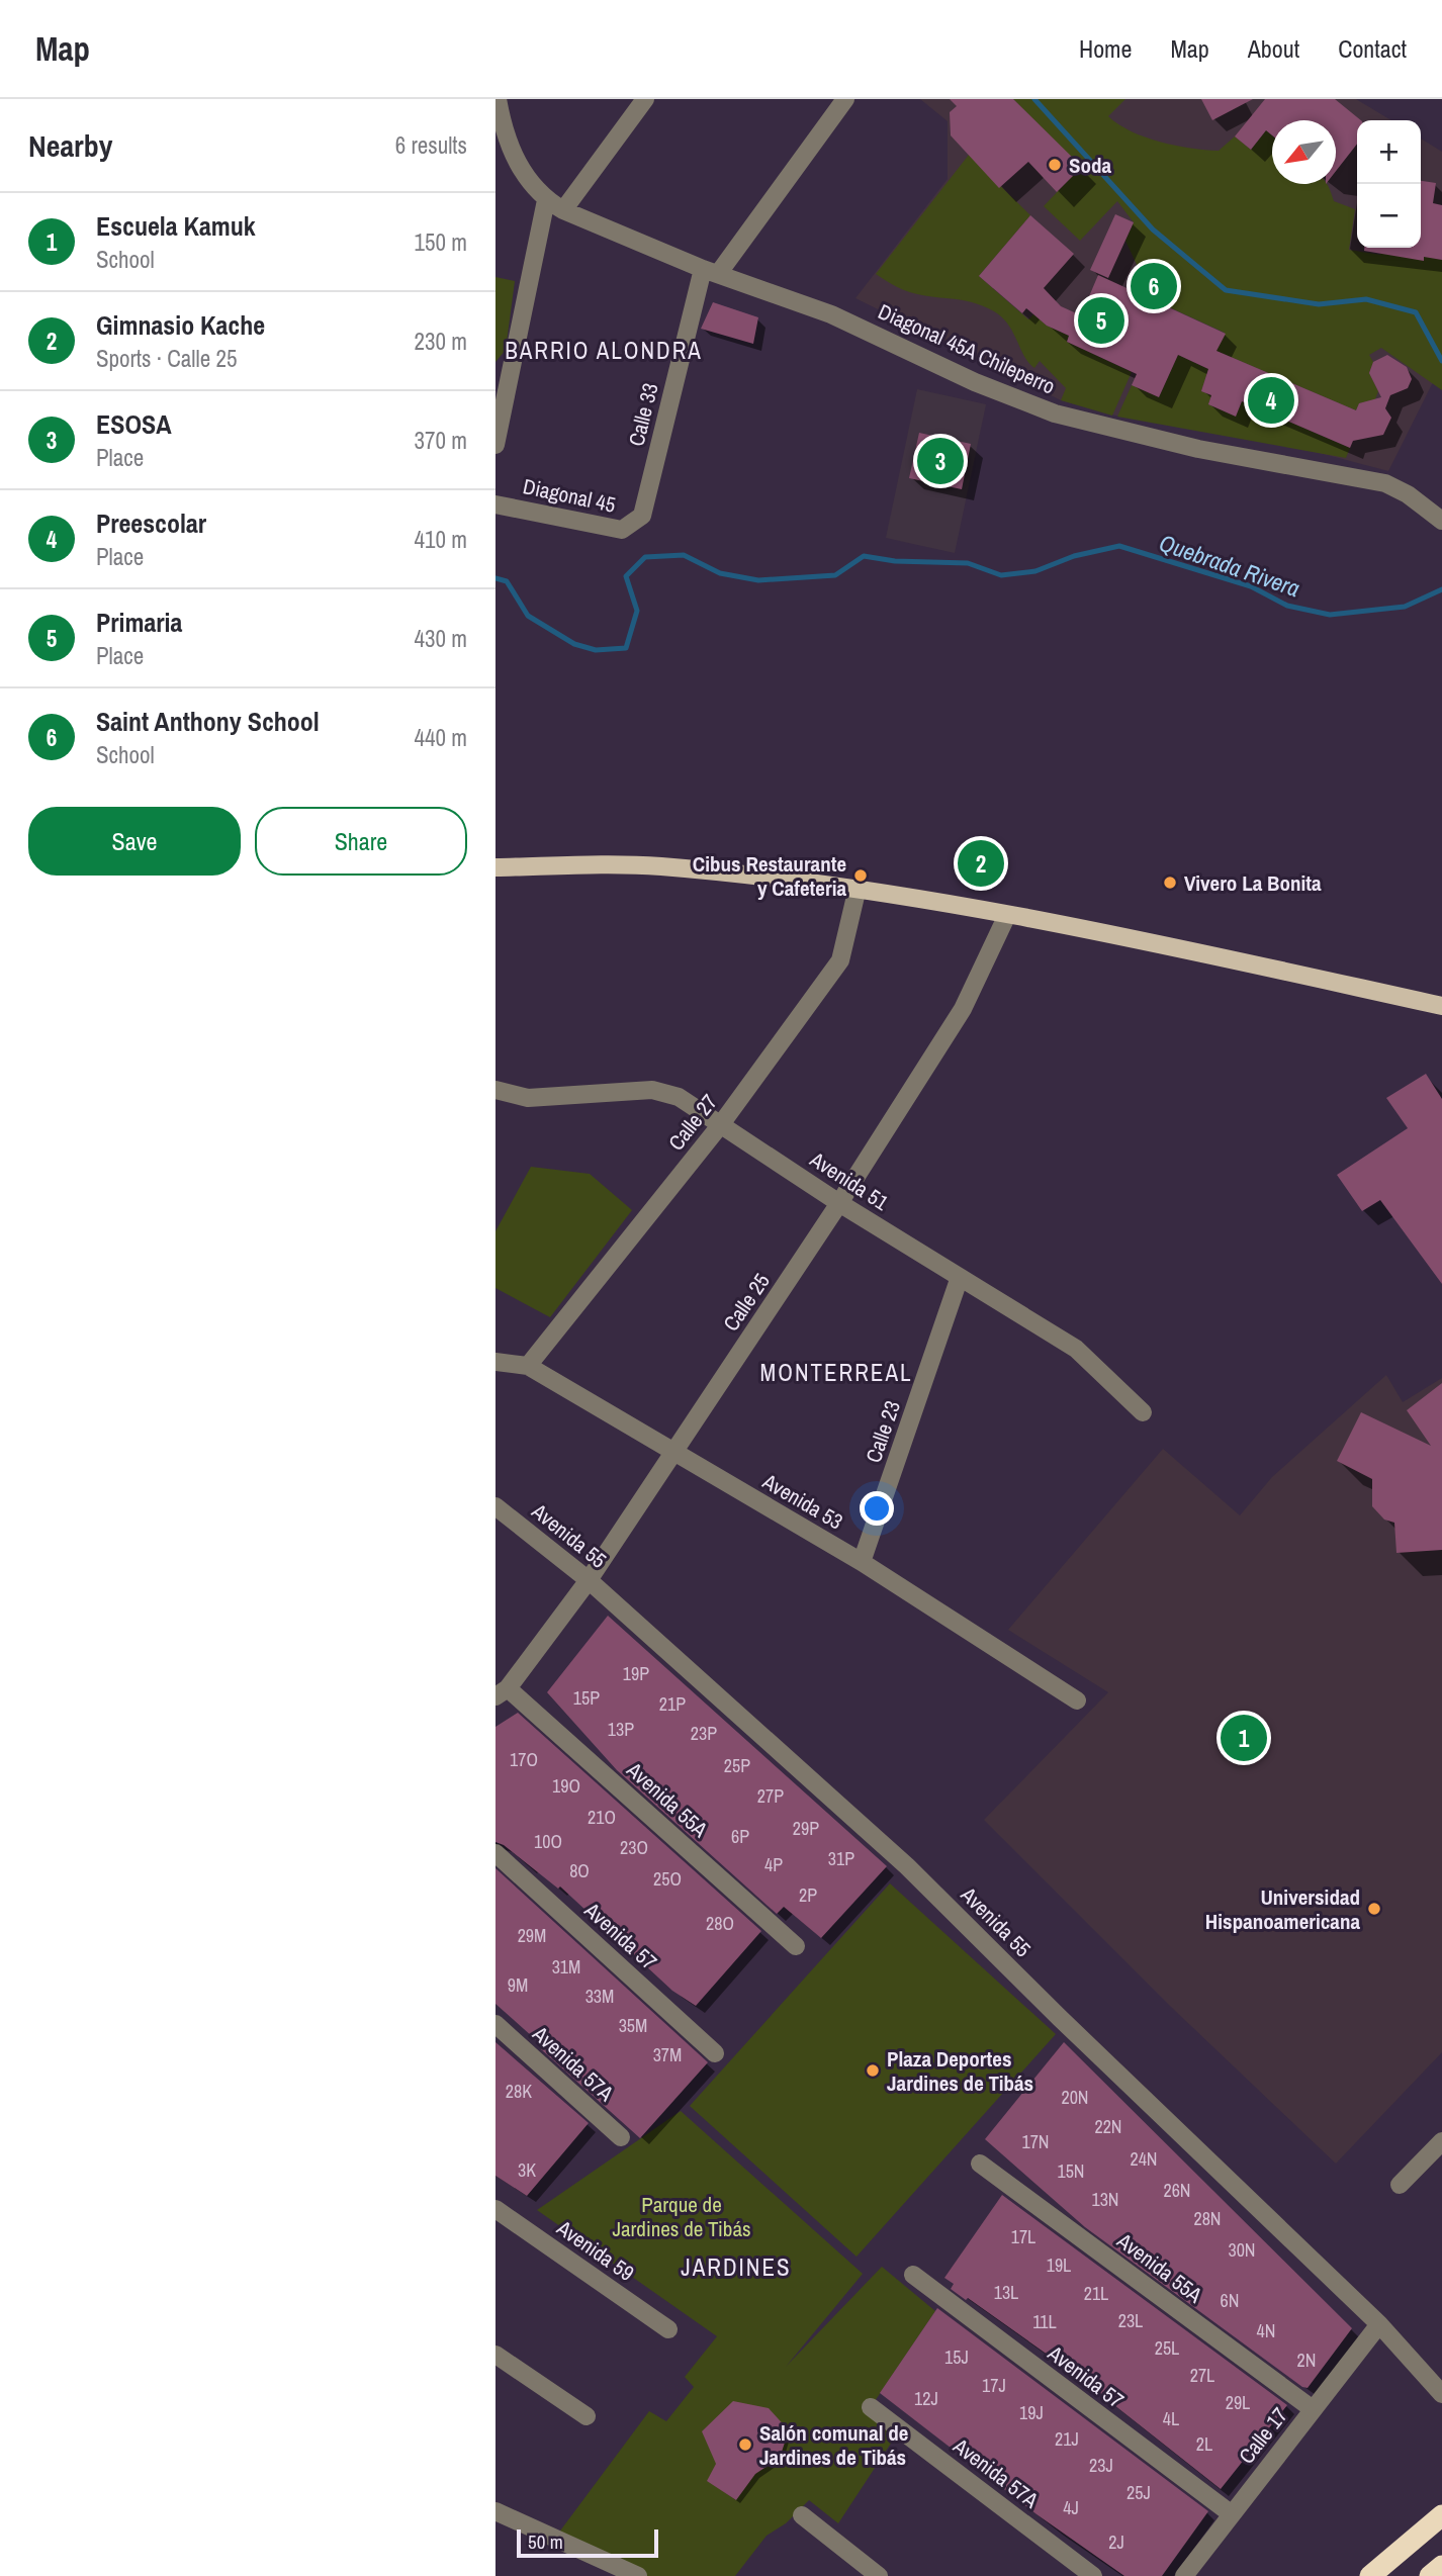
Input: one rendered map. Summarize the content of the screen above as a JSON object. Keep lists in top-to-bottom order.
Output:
{
  "streets": {
    "street": [
      "Diagonal 45A Chileperro",
      "Calle 33",
      "Diagonal 45",
      "Calle 27",
      "Avenida 51",
      "Calle 25",
      "Calle 23",
      "Avenida 53",
      "Avenida 55",
      "Avenida 55A",
      "Avenida 57",
      "Avenida 57A",
      "Avenida 59",
      "Calle 17"
    ]
  },
  "crossings": [
    ["Diagonal 45A Chileperro", "Calle 33"],
    ["Calle 33", "Diagonal 45"],
    ["Calle 27", "Avenida 51"],
    ["Calle 27", "Avenida 53"],
    ["Avenida 51", "Calle 25"],
    ["Avenida 51", "Calle 23"],
    ["Calle 25", "Avenida 53"],
    ["Calle 25", "Avenida 55"],
    ["Calle 25", "Avenida 55A"],
    ["Calle 23", "Avenida 53"],
    ["Avenida 55", "Calle 17"],
    ["Avenida 55A", "Calle 17"],
    ["Avenida 57", "Calle 17"]
  ],
  "districts": ["BARRIO ALONDRA", "MONTERREAL", "JARDINES"],
  "water": ["Quebrada Rivera"],
  "parks": ["Parque de Jardines de Tibás"],
  "places": [
    "Soda",
    "Cibus Restaurante y Cafeteria",
    "Vivero La Bonita",
    "Universidad Hispanoamericana",
    "Plaza Deportes Jardines de Tibás",
    "Salón comunal de Jardines de Tibás"
  ],
  "house_numbers": [
    "19P",
    "15P",
    "21P",
    "13P",
    "23P",
    "17O",
    "25P",
    "19O",
    "27P",
    "21O",
    "29P",
    "6P",
    "10O",
    "23O",
    "31P",
    "4P",
    "8O",
    "25O",
    "2P",
    "28O",
    "29M",
    "31M",
    "9M",
    "33M",
    "35M",
    "37M",
    "28K",
    "20N",
    "22N",
    "17N",
    "24N",
    "3K",
    "15N",
    "26N",
    "13N",
    "28N",
    "17L",
    "30N",
    "19L",
    "13L",
    "21L",
    "6N",
    "23L",
    "11L",
    "4N",
    "25L",
    "15J",
    "2N",
    "27L",
    "17J",
    "12J",
    "29L",
    "19J",
    "4L",
    "21J",
    "2L",
    "23J",
    "25J",
    "4J",
    "2J"
  ],
  "scale_bar": "50 m",
  "north": "bottom left",
  "page": {
    "header": "Map",
    "nav": [
      "Home",
      "Map",
      "About",
      "Contact"
    ],
    "heading": ["Nearby", "6 results"],
    "map_buttons": ["+", "−"],
    "list": [
      {
        "mark": "1",
        "name": "Escuela Kamuk",
        "note": "School",
        "value": "150 m"
      },
      {
        "mark": "2",
        "name": "Gimnasio Kache",
        "note": "Sports · Calle 25",
        "value": "230 m"
      },
      {
        "mark": "3",
        "name": "ESOSA",
        "note": "Place",
        "value": "370 m"
      },
      {
        "mark": "4",
        "name": "Preescolar",
        "note": "Place",
        "value": "410 m"
      },
      {
        "mark": "5",
        "name": "Primaria",
        "note": "Place",
        "value": "430 m"
      },
      {
        "mark": "6",
        "name": "Saint Anthony School",
        "note": "School",
        "value": "440 m"
      }
    ],
    "pins": [
      "6",
      "5",
      "4",
      "3",
      "2",
      "1"
    ],
    "buttons": ["Save", "Share"],
    "scale": "50 m"
  }
}
